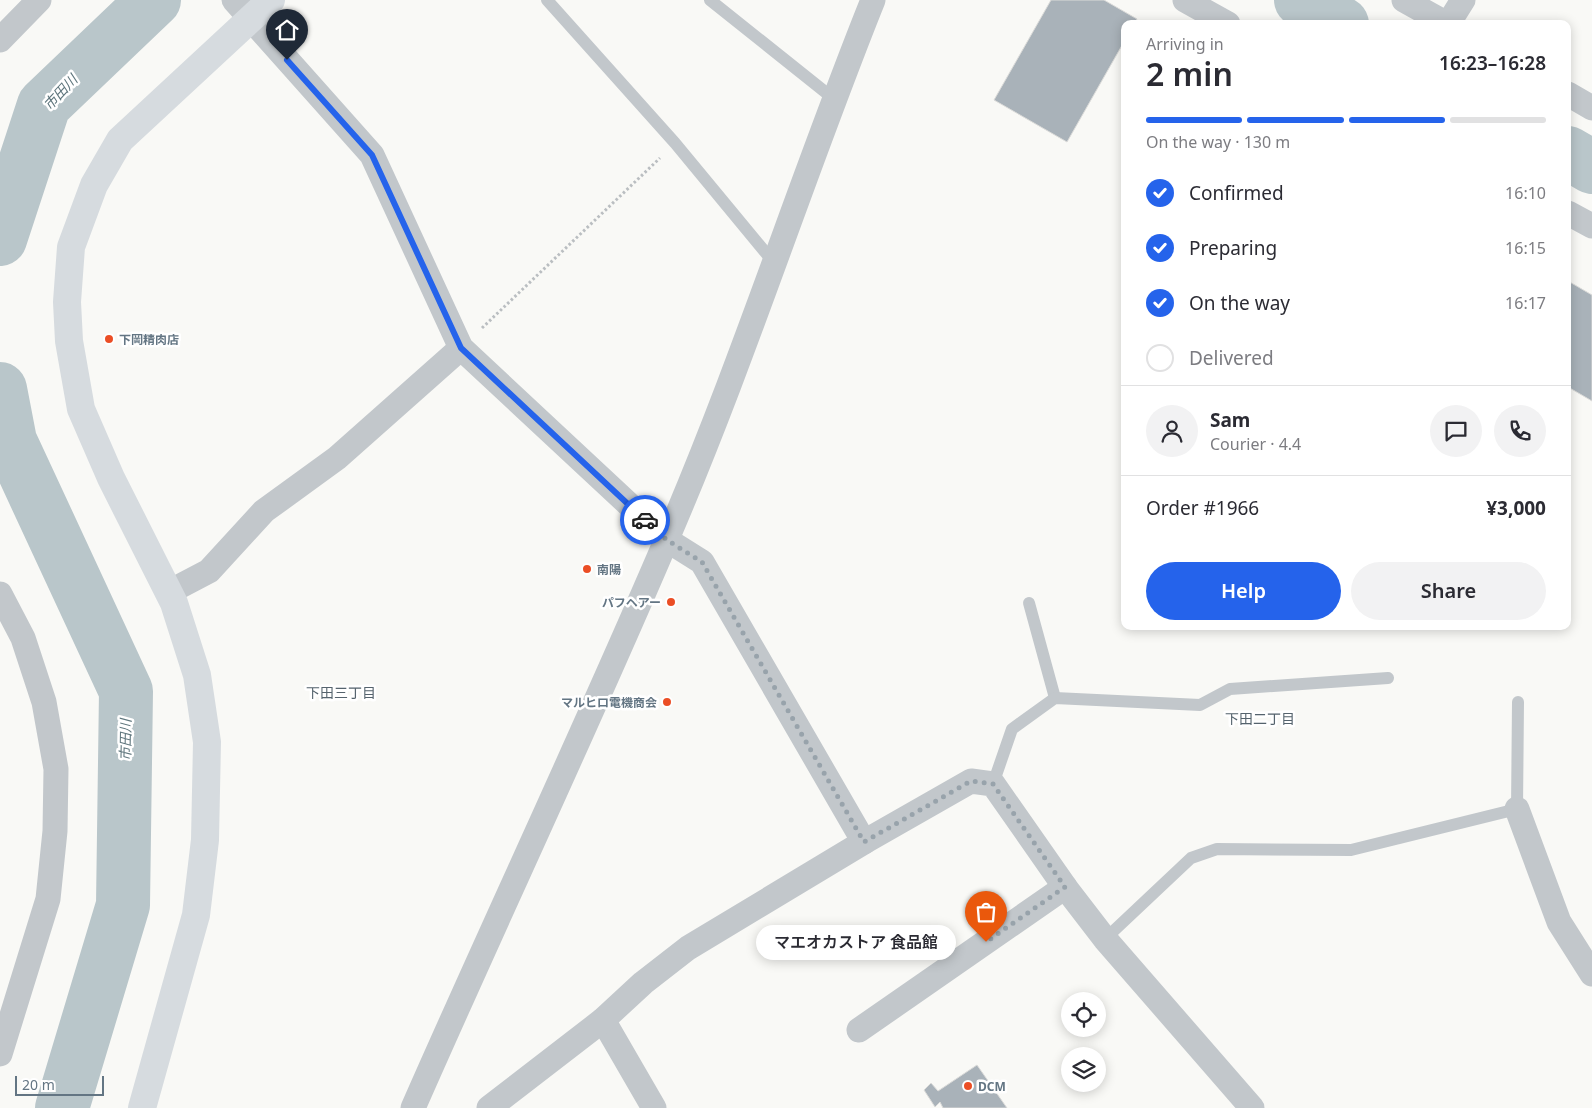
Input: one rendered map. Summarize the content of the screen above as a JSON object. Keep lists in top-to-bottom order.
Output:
{
  "districts": ["下田三丁目", "下田二丁目"],
  "water": ["市田川"],
  "places": [
    "下岡精肉店",
    "南陽",
    "パフヘアー",
    "マルヒロ電機商会",
    "マエオカストア 食品館",
    "DCM"
  ],
  "scale_bar": "20 m",
  "page": {
    "heading": ["2 min", "Arriving in", "16:23–16:28"],
    "panel": [
      "Sam",
      "Courier · 4.4",
      "Order #1966",
      "¥3,000"
    ],
    "bar": "On the way · 130 m",
    "list": [
      ["Confirmed", "16:10"],
      ["Preparing", "16:15"],
      ["On the way", "16:17"],
      "Delivered"
    ],
    "buttons": ["Help", "Share"],
    "bubble": "マエオカストア 食品館",
    "scale": "20 m"
  }
}
